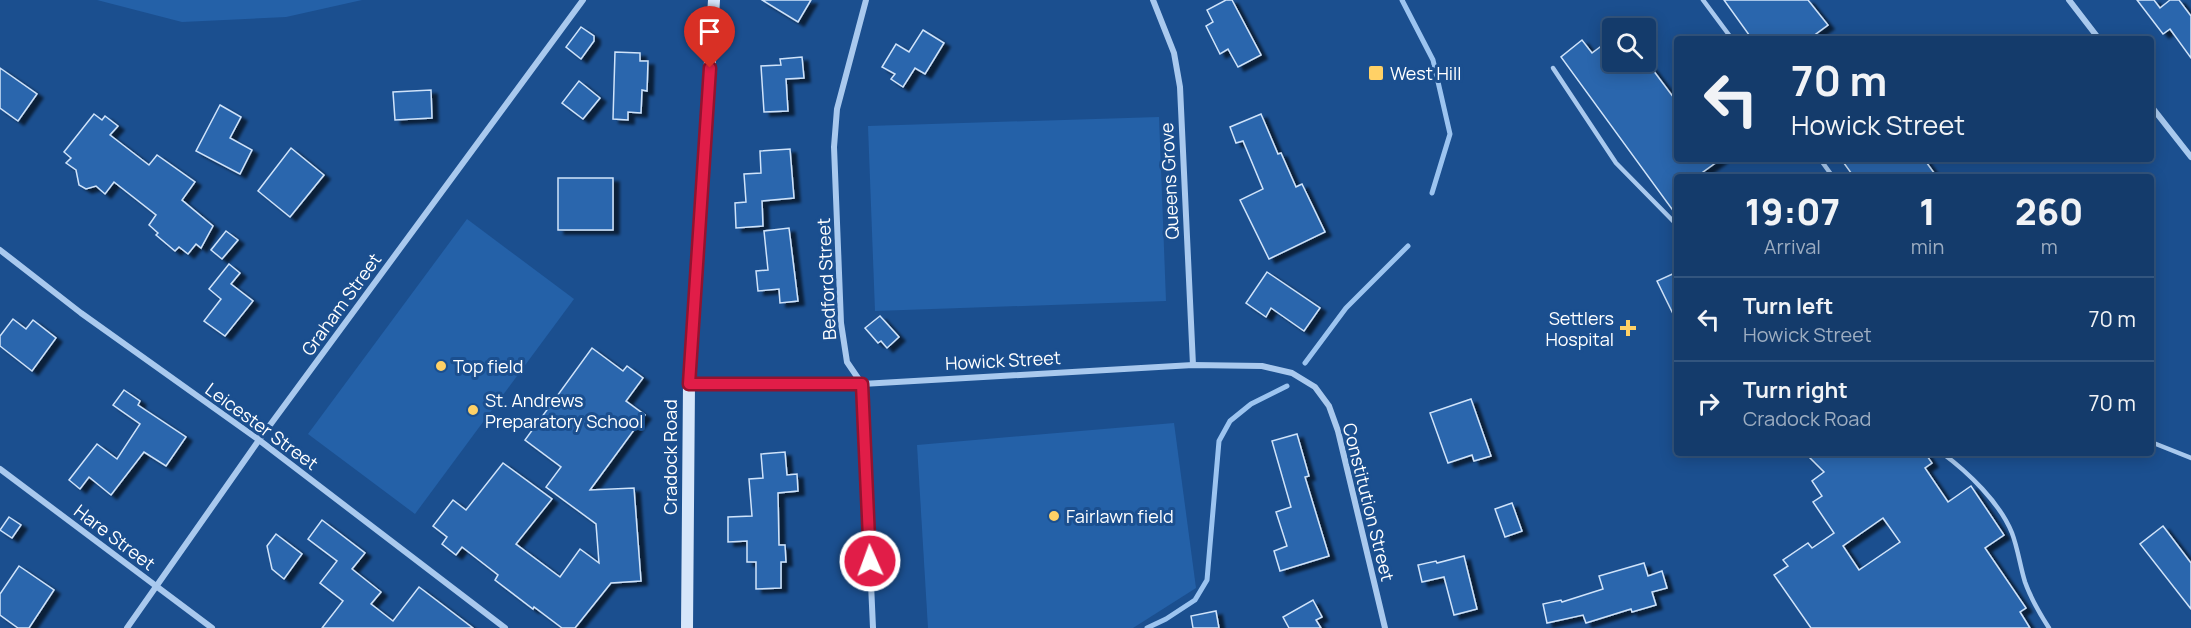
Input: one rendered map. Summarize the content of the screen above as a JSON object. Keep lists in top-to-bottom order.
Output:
{
  "streets": {
    "main road": ["Cradock Road"],
    "street": [
      "Queens Grove",
      "Bedford Street",
      "Graham Street",
      "Howick Street",
      "Leicester Street",
      "Constitution Street",
      "Hare Street"
    ]
  },
  "crossings": [
    ["Queens Grove", "Howick Street"],
    ["Bedford Street", "Howick Street"],
    ["Graham Street", "Leicester Street"],
    ["Graham Street", "Hare Street"],
    ["Howick Street", "Cradock Road"],
    ["Howick Street", "Constitution Street"]
  ],
  "places": {
    "transit": ["West Hill"],
    "health": ["Settlers Hospital"],
    "other": ["Top field", "St. Andrews Preparatory School", "Fairlawn field"]
  },
  "page": {
    "turn": ["70 m", "Howick Street"],
    "eta": [
      "19:07",
      "Arrival",
      "1",
      "min",
      "260",
      "m"
    ],
    "list": [
      {
        "name": "Turn left",
        "note": "Howick Street",
        "value": "70 m"
      },
      {
        "name": "Turn right",
        "note": "Cradock Road",
        "value": "70 m"
      }
    ]
  }
}
